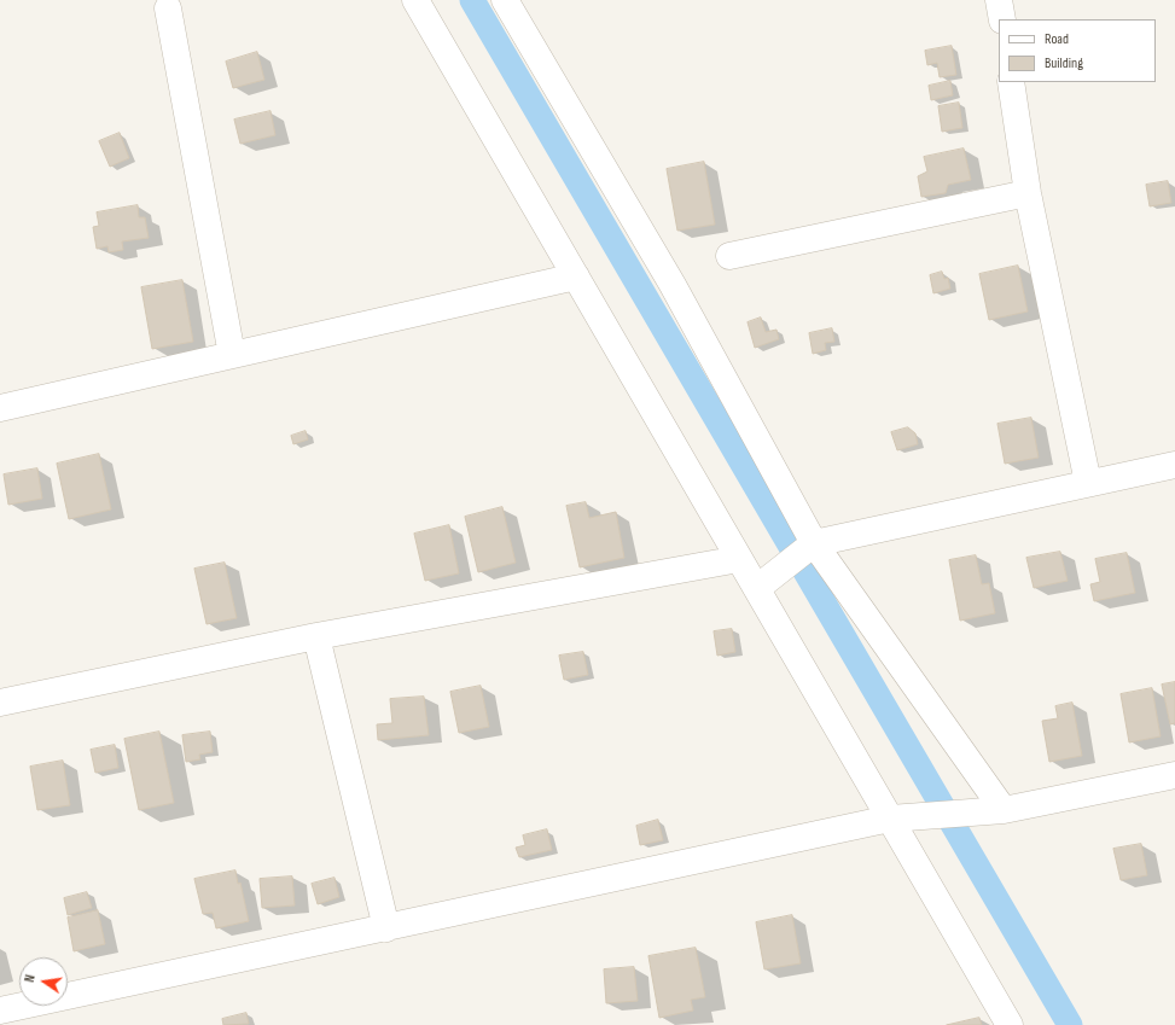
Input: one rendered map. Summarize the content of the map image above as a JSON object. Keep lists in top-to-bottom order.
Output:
{
  "legend": ["Road", "Building"],
  "north": "left"
}
